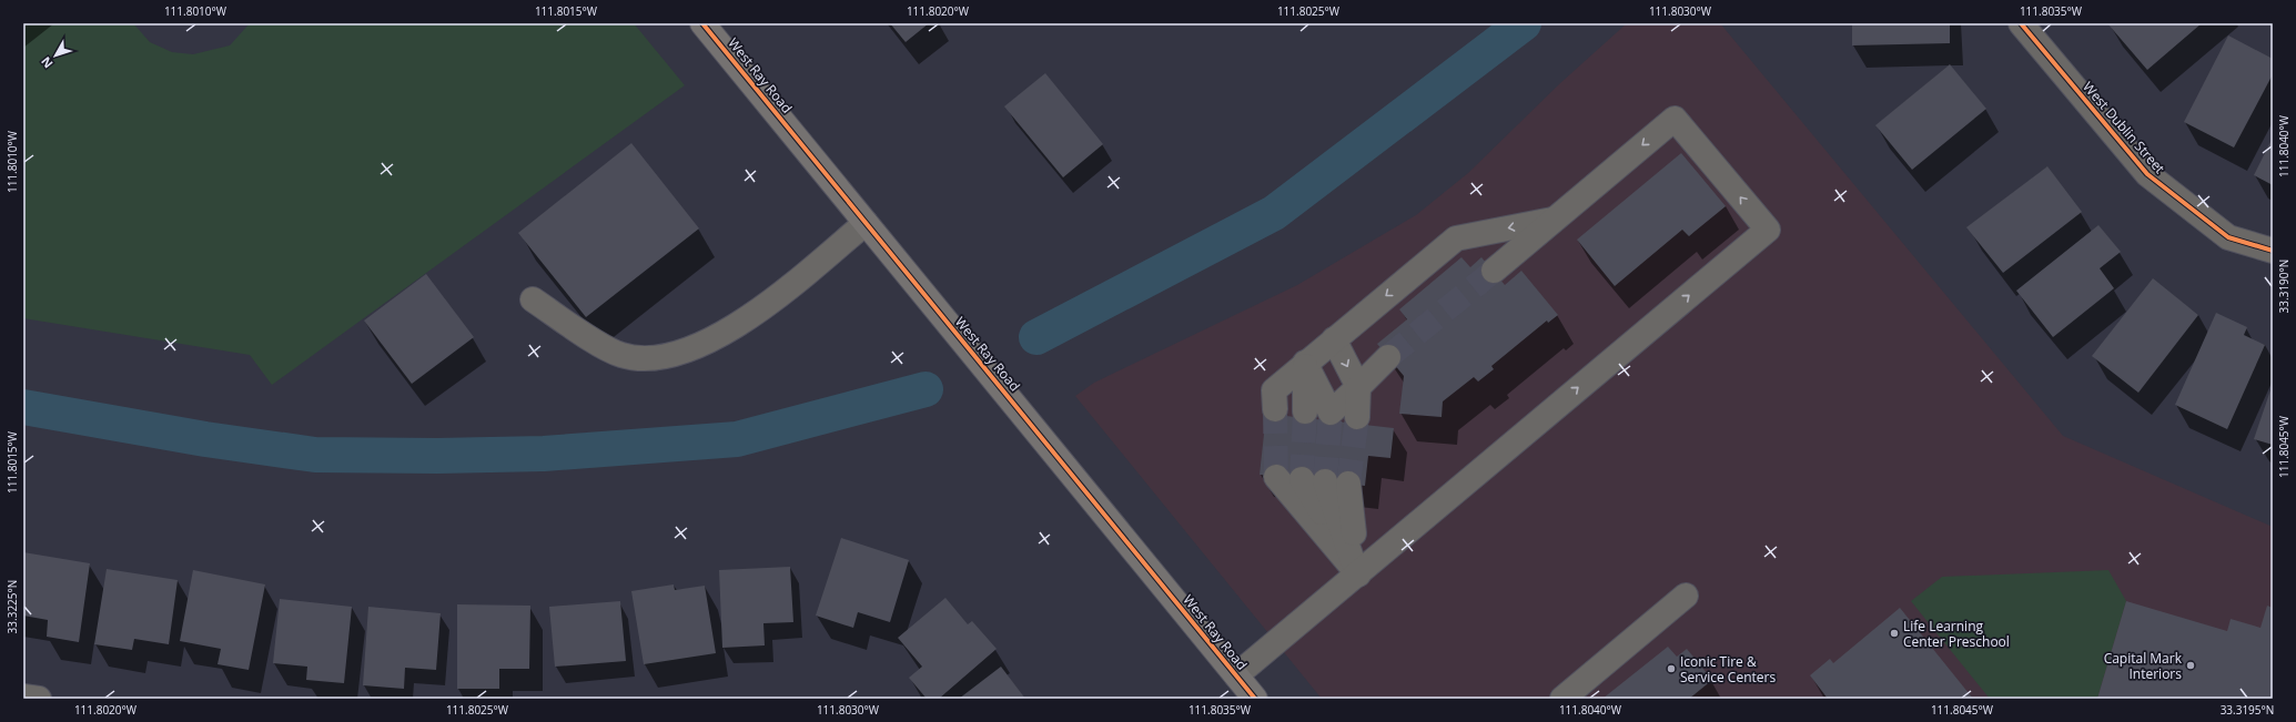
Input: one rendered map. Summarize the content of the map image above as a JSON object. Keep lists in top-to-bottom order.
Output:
{
  "streets": {
    "main road": ["West Ray Road"],
    "street": ["West Dublin Street"]
  },
  "places": ["Life Learning Center Preschool", "Capital Mark Interiors", "Iconic Tire & Service Centers"],
  "north": "bottom left",
  "coordinates": [
    "111.8010°W",
    "111.8015°W",
    "111.8020°W",
    "111.8025°W",
    "111.8030°W",
    "111.8035°W",
    "111.8040°W",
    "33.3190°N",
    "111.8045°W",
    "33.3225°N",
    "33.3195°N"
  ]
}
